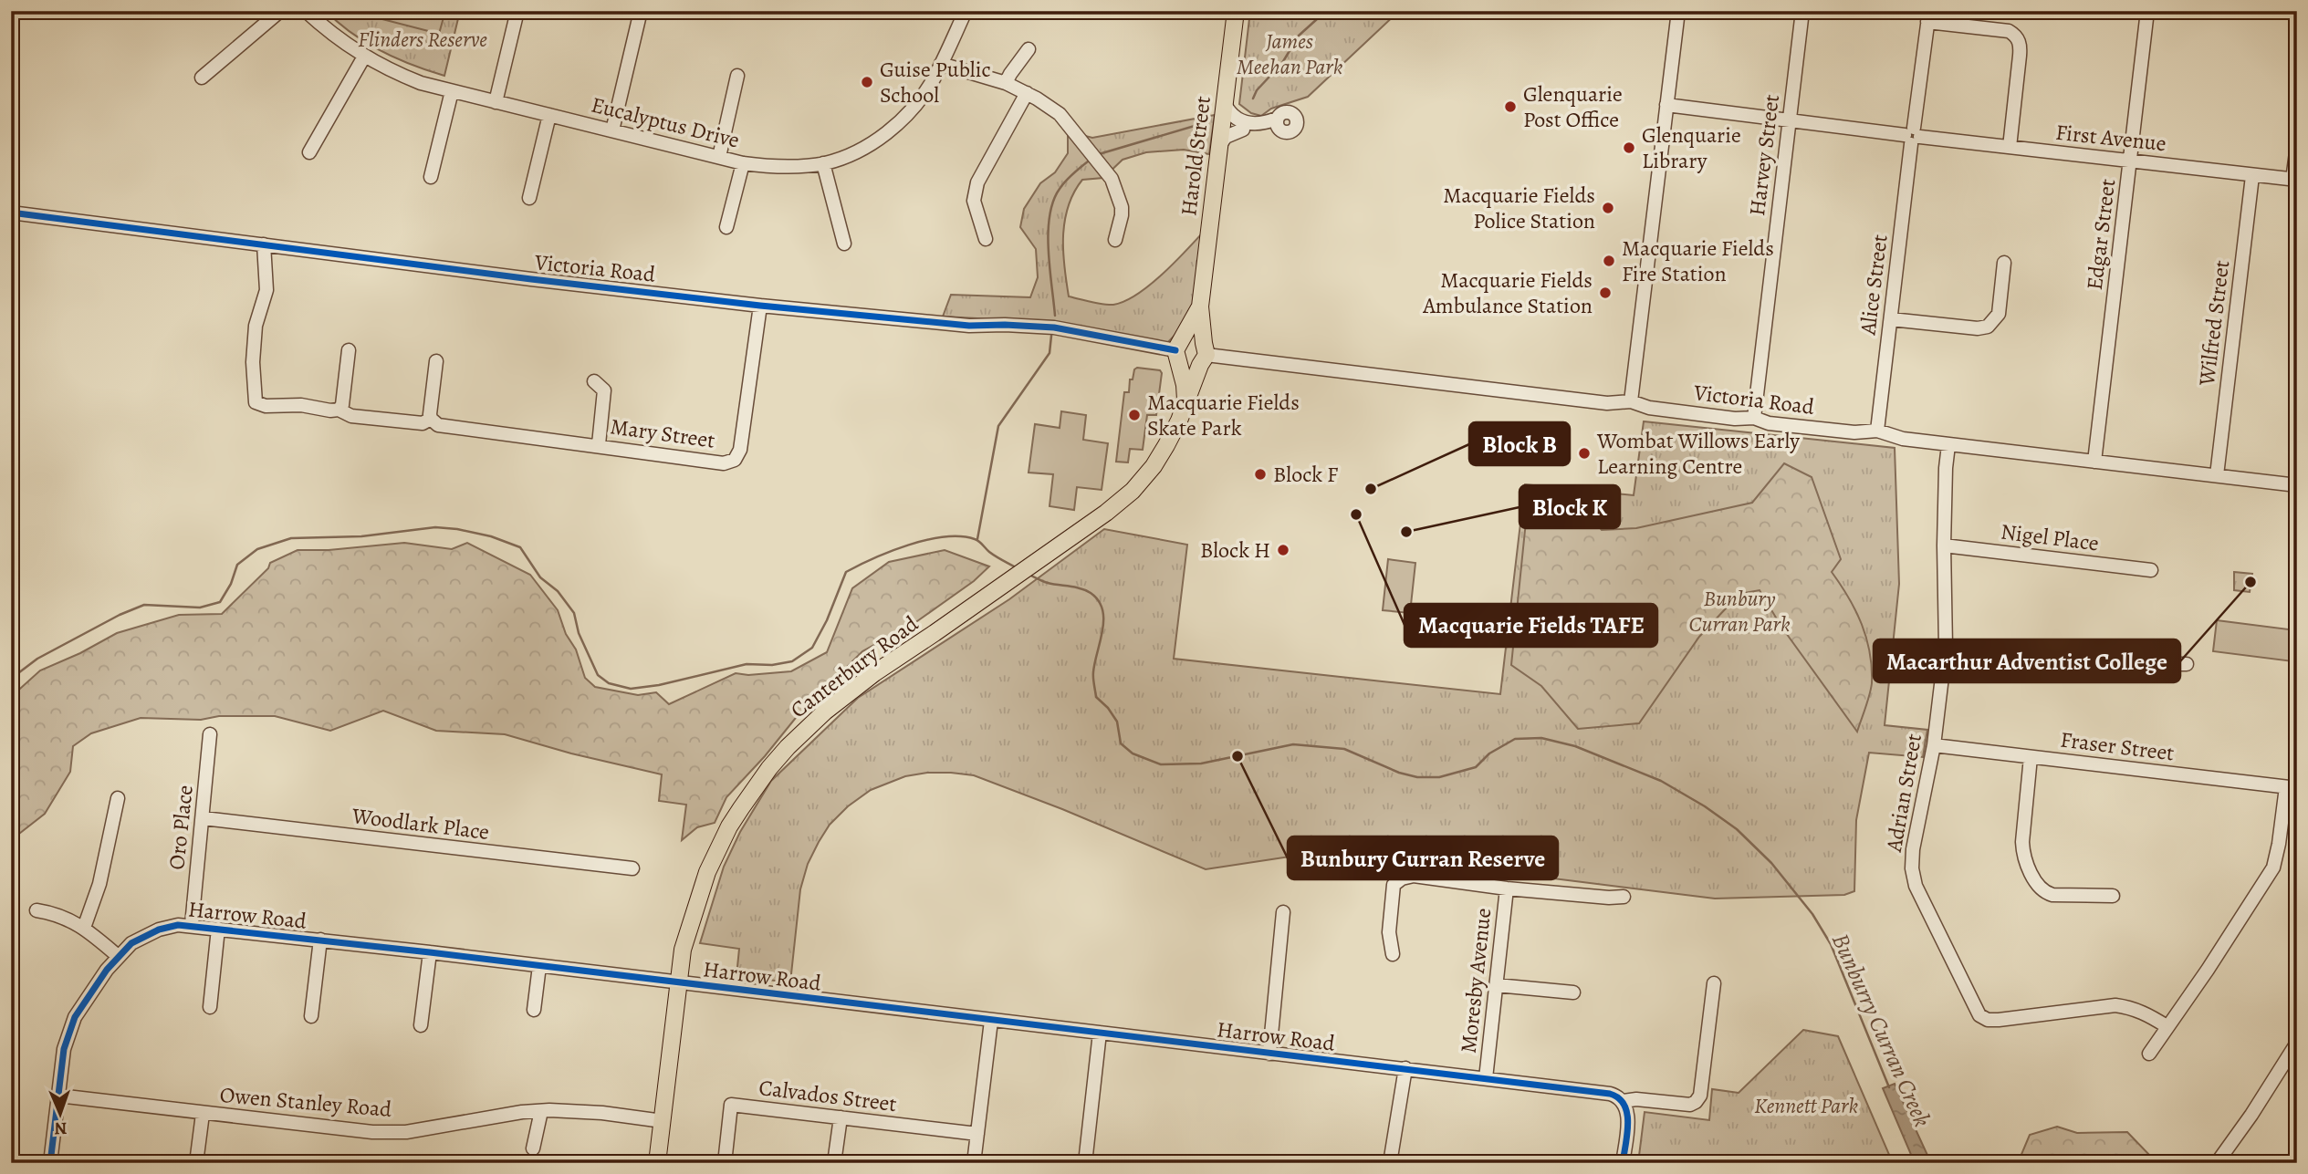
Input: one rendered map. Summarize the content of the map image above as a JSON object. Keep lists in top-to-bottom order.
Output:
{
  "streets": {
    "main road": ["Harold Street", "Canterbury Road"],
    "street": [
      "Eucalyptus Drive",
      "First Avenue",
      "Harvey Street",
      "Edgar Street",
      "Victoria Road",
      "Alice Street",
      "Wilfred Street",
      "Mary Street",
      "Nigel Place",
      "Fraser Street",
      "Adrian Street",
      "Woodlark Place",
      "Oro Place",
      "Harrow Road",
      "Moresby Avenue",
      "Calvados Street",
      "Owen Stanley Road"
    ]
  },
  "crossings": [
    ["First Avenue", "Harvey Street"],
    ["First Avenue", "Edgar Street"],
    ["First Avenue", "Alice Street"],
    ["First Avenue", "Wilfred Street"],
    ["Harvey Street", "Victoria Road"],
    ["Harold Street", "Victoria Road"],
    ["Harold Street", "Canterbury Road"],
    ["Edgar Street", "Victoria Road"],
    ["Victoria Road", "Alice Street"],
    ["Victoria Road", "Wilfred Street"],
    ["Victoria Road", "Mary Street"],
    ["Victoria Road", "Canterbury Road"],
    ["Victoria Road", "Adrian Street"],
    ["Nigel Place", "Adrian Street"],
    ["Canterbury Road", "Harrow Road"],
    ["Canterbury Road", "Owen Stanley Road"],
    ["Fraser Street", "Adrian Street"],
    ["Woodlark Place", "Oro Place"],
    ["Oro Place", "Harrow Road"],
    ["Harrow Road", "Moresby Avenue"],
    ["Harrow Road", "Owen Stanley Road"]
  ],
  "water": ["Bunburry Curran Creek"],
  "parks": [
    "Flinders Reserve",
    "James Meehan Park",
    "Bunbury Curran Park",
    "Kennett Park"
  ],
  "places": [
    "Guise Public School",
    "Glenquarie Post Office",
    "Glenquarie Library",
    "Macquarie Fields Police Station",
    "Macquarie Fields Fire Station",
    "Macquarie Fields Ambulance Station",
    "Macquarie Fields Skate Park",
    "Wombat Willows Early Learning Centre",
    "Block F",
    "Block B",
    "Macquarie Fields TAFE",
    "Block K",
    "Block H",
    "Macarthur Adventist College",
    "Bunbury Curran Reserve"
  ],
  "north": "bottom"
}
